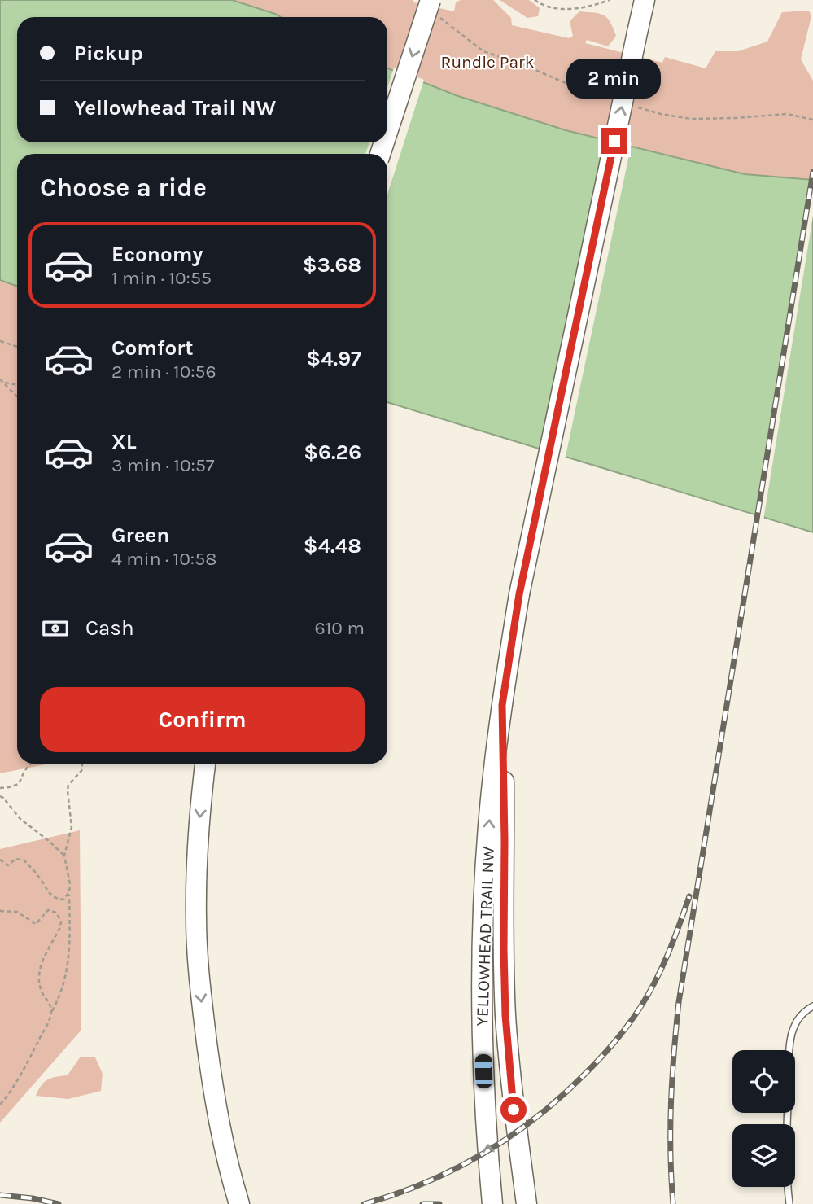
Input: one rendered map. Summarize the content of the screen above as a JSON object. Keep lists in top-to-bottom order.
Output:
{
  "streets": {
    "highway": ["YELLOWHEAD TRAIL NW"]
  },
  "parks": ["Rundle Park"],
  "page": {
    "banner": ["Pickup", "Yellowhead Trail NW"],
    "bubble": "2 min",
    "heading": "Choose a ride",
    "list": [
      {
        "name": "Economy",
        "note": "1 min · 10:55",
        "value": "$3.68"
      },
      {
        "name": "Comfort",
        "note": "2 min · 10:56",
        "value": "$4.97"
      },
      {
        "name": "XL",
        "note": "3 min · 10:57",
        "value": "$6.26"
      },
      {
        "name": "Green",
        "note": "4 min · 10:58",
        "value": "$4.48"
      }
    ],
    "pay": ["Cash", "610 m"],
    "buttons": "Confirm"
  }
}
